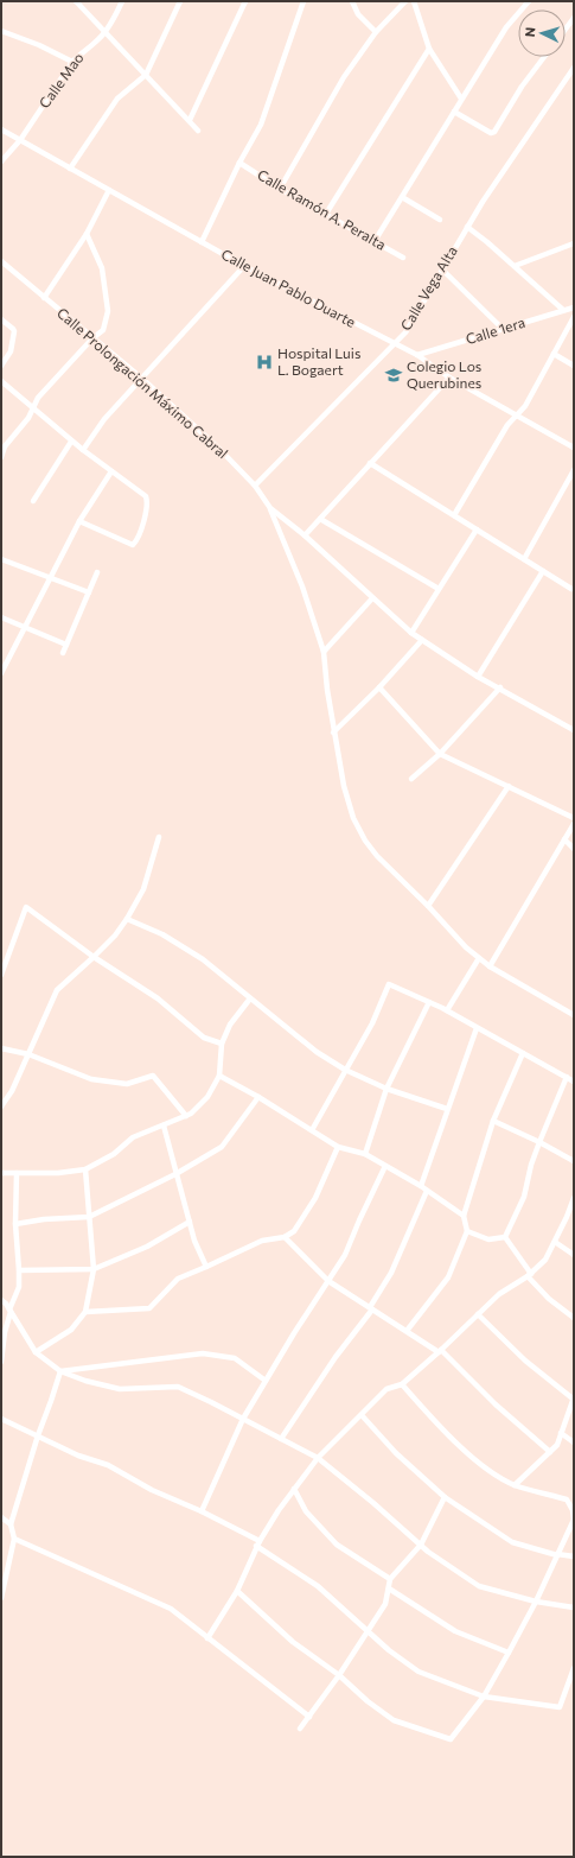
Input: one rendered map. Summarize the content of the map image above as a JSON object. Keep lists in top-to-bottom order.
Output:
{
  "streets": {
    "street": [
      "Calle Mao",
      "Calle Ramón A. Peralta",
      "Calle Juan Pablo Duarte",
      "Calle Vega Alta",
      "Calle 1era",
      "Calle Prolongación Máximo Cabral"
    ]
  },
  "crossings": [
    ["Calle Mao", "Calle Juan Pablo Duarte"],
    ["Calle Juan Pablo Duarte", "Calle Vega Alta"],
    ["Calle Juan Pablo Duarte", "Calle 1era"],
    ["Calle Vega Alta", "Calle Prolongación Máximo Cabral"]
  ],
  "places": {
    "hospital": ["Hospital Luis L. Bogaert"],
    "school or university": ["Colegio Los Querubines"]
  },
  "north": "left"
}
